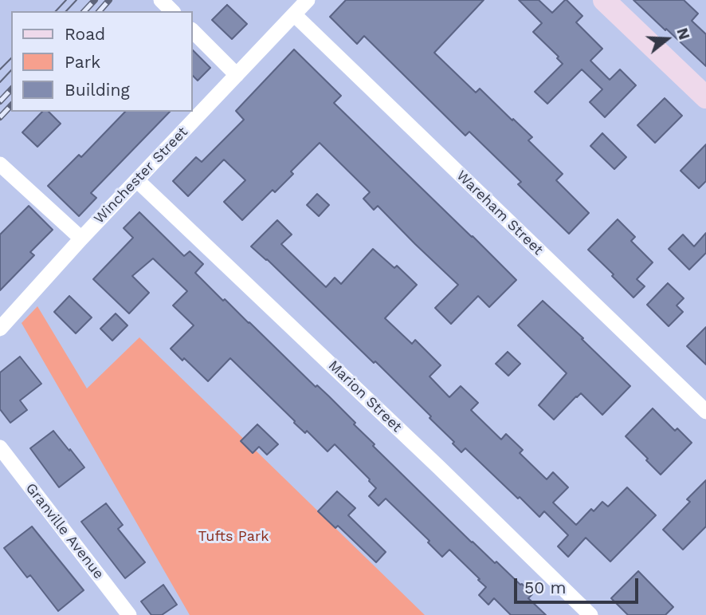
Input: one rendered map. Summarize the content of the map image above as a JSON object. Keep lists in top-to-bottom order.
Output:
{
  "streets": {
    "street": [
      "Winchester Street",
      "Wareham Street",
      "Marion Street",
      "Granville Avenue"
    ]
  },
  "crossings": [
    ["Winchester Street", "Wareham Street"],
    ["Winchester Street", "Marion Street"]
  ],
  "parks": ["Tufts Park"],
  "legend": ["Road", "Park", "Building"],
  "scale_bar": "50 m",
  "north": "right"
}
